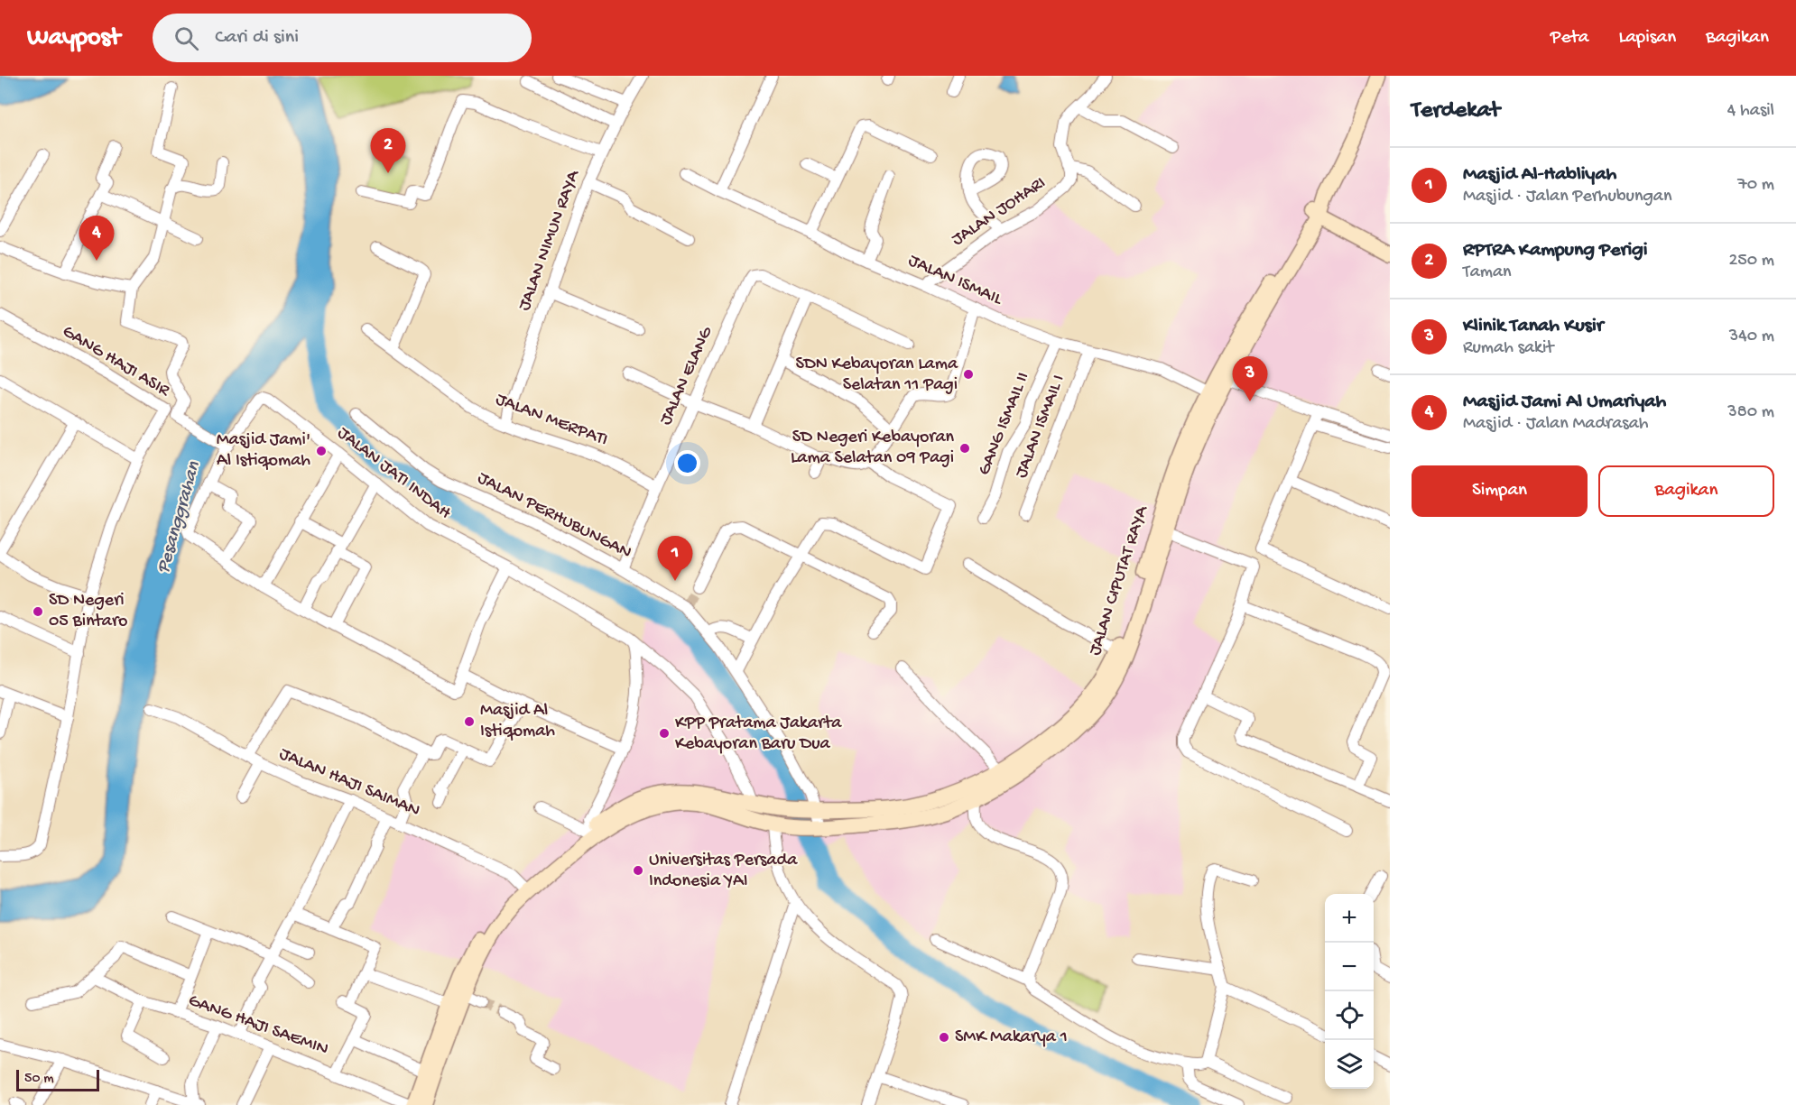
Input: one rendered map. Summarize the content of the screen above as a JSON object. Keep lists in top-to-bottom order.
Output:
{
  "streets": {
    "main road": ["JALAN CIPUTAT RAYA"],
    "street": [
      "JALAN JOHARI",
      "JALAN NIMUN RAYA",
      "JALAN ISMAIL",
      "GANG HAJI ASIR",
      "JALAN ELANG",
      "JALAN MERPATI",
      "GANG ISMAIL II",
      "JALAN ISMAIL I",
      "JALAN JATI INDAH",
      "JALAN PERHUBUNGAN",
      "JALAN HAJI SAIMAN",
      "GANG HAJI SAEMIN"
    ]
  },
  "crossings": [
    ["JALAN JOHARI", "JALAN ISMAIL"],
    ["JALAN NIMUN RAYA", "JALAN MERPATI"],
    ["JALAN ISMAIL", "GANG ISMAIL II"],
    ["JALAN ISMAIL", "JALAN ISMAIL I"],
    ["JALAN ISMAIL", "JALAN CIPUTAT RAYA"],
    ["GANG HAJI ASIR", "JALAN JATI INDAH"],
    ["JALAN ELANG", "JALAN MERPATI"],
    ["JALAN JATI INDAH", "JALAN CIPUTAT RAYA"],
    ["JALAN PERHUBUNGAN", "JALAN CIPUTAT RAYA"],
    ["JALAN CIPUTAT RAYA", "JALAN HAJI SAIMAN"]
  ],
  "water": ["Pesanggrahan"],
  "places": [
    "SDN Kebayoran Lama Selatan 11 Pagi",
    "SD Negeri Kebayoran Lama Selatan 09 Pagi",
    "Masjid Jami' Al Istiqomah",
    "SD Negeri 05 Bintaro",
    "Masjid Al Istiqomah",
    "KPP Pratama Jakarta Kebayoran Baru Dua",
    "Universitas Persada Indonesia YAI",
    "SMK Makarya 1"
  ],
  "scale_bar": "50 m",
  "page": {
    "header": "Waypost",
    "search": "Cari di sini",
    "nav": ["Peta", "Lapisan", "Bagikan"],
    "heading": ["Terdekat", "4 hasil"],
    "pins": [
      "2",
      "4",
      "3",
      "1"
    ],
    "list": [
      {
        "mark": "1",
        "name": "Masjid Al-Habliyah",
        "note": "Masjid · Jalan Perhubungan",
        "value": "70 m"
      },
      {
        "mark": "2",
        "name": "RPTRA Kampung Perigi",
        "note": "Taman",
        "value": "250 m"
      },
      {
        "mark": "3",
        "name": "Klinik Tanah Kusir",
        "note": "Rumah sakit",
        "value": "340 m"
      },
      {
        "mark": "4",
        "name": "Masjid Jami Al Umariyah",
        "note": "Masjid · Jalan Madrasah",
        "value": "380 m"
      }
    ],
    "buttons": ["Simpan", "Bagikan"],
    "map_buttons": ["+", "−"],
    "scale": "50 m"
  }
}
